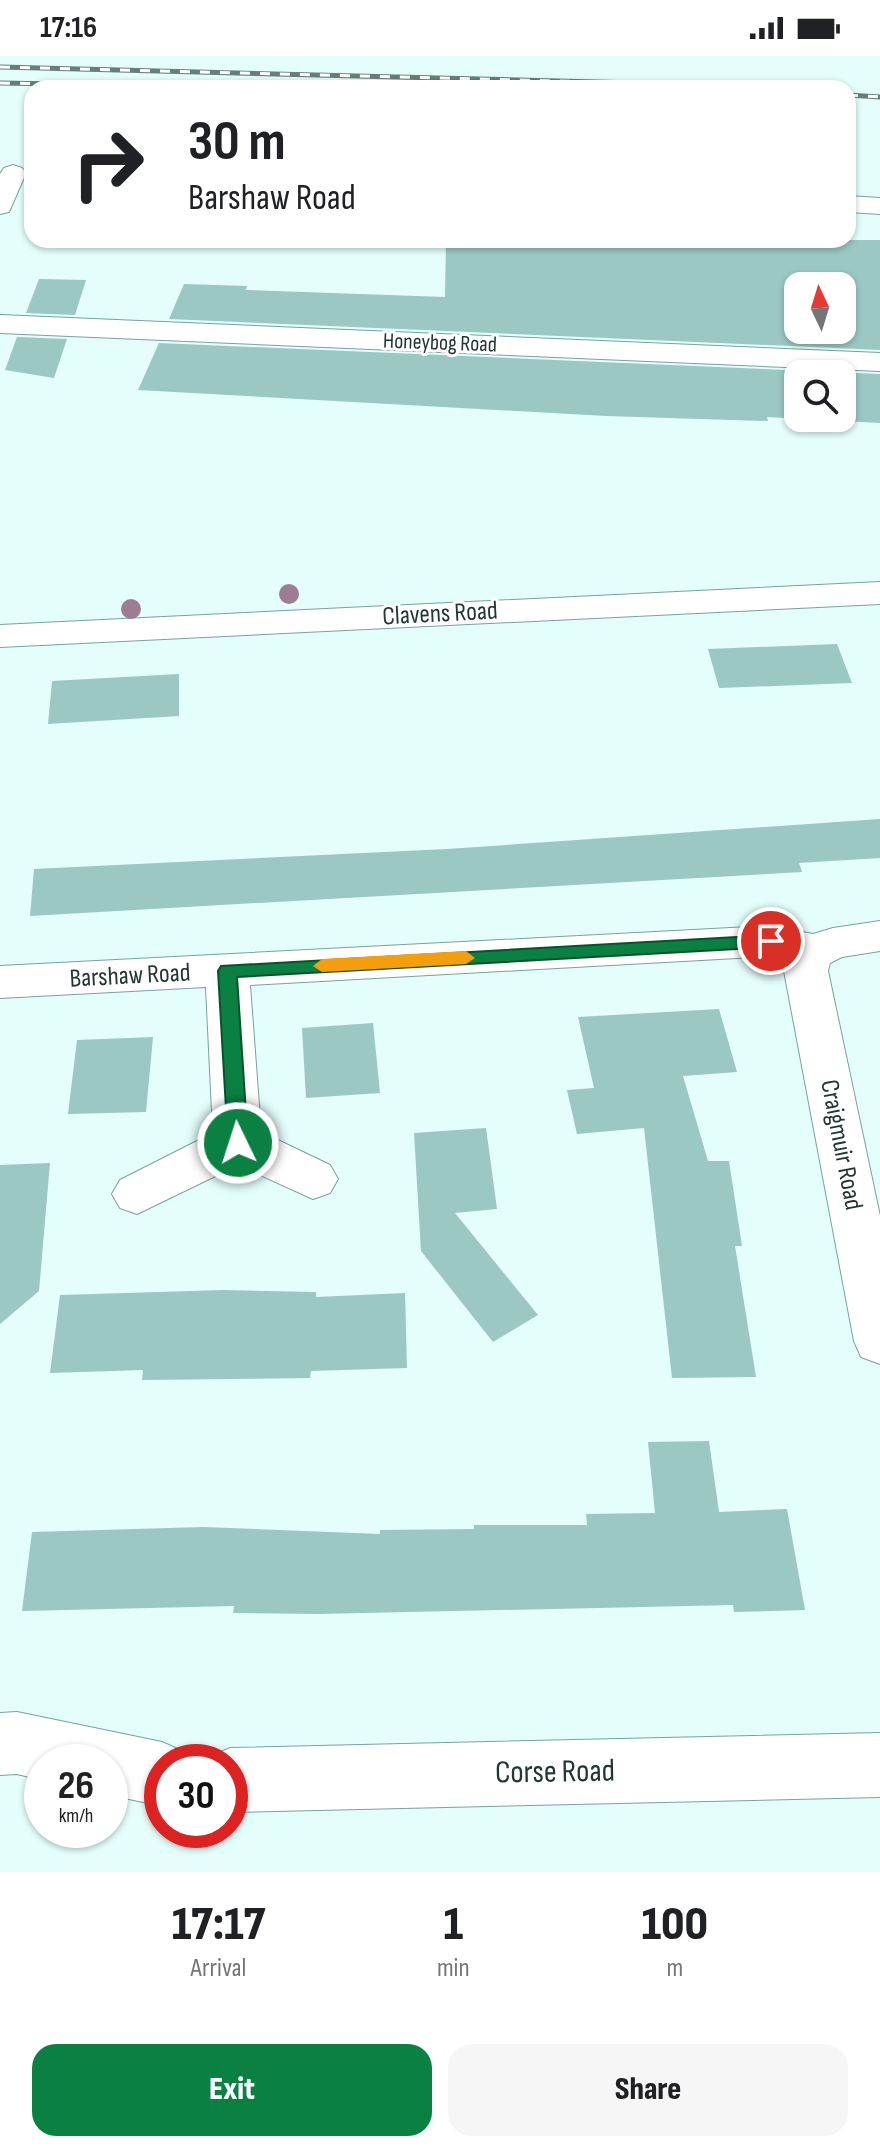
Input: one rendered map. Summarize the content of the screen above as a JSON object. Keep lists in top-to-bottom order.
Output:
{
  "streets": {
    "street": [
      "Honeybog Road",
      "Clavens Road",
      "Barshaw Road",
      "Craigmuir Road",
      "Corse Road"
    ]
  },
  "crossings": [
    ["Barshaw Road", "Craigmuir Road"]
  ],
  "north": "top",
  "page": {
    "status": "17:16",
    "turn": ["30 m", "Barshaw Road"],
    "speed": "26 km/h",
    "limit": "30",
    "eta": [
      "17:17",
      "Arrival",
      "1",
      "min",
      "100",
      "m"
    ],
    "buttons": ["Exit", "Share"]
  }
}
